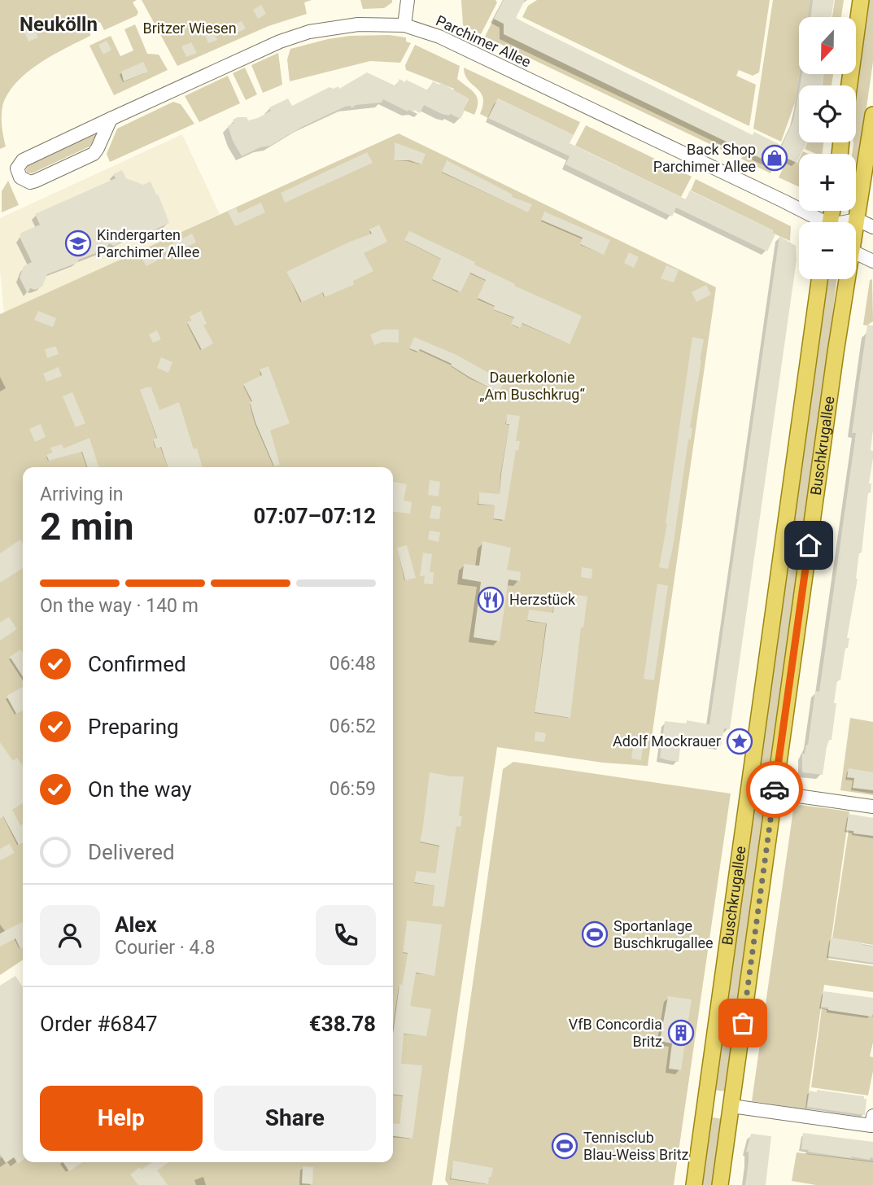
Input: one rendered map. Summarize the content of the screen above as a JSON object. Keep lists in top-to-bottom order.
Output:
{
  "streets": {
    "main road": ["Buschkrugallee"],
    "street": ["Parchimer Allee"]
  },
  "districts": ["Neukölln"],
  "parks": ["Britzer Wiesen", "Dauerkolonie „Am Buschkrug“"],
  "places": {
    "shop": ["Back Shop Parchimer Allee"],
    "school or university": ["Kindergarten Parchimer Allee"],
    "restaurant": ["Herzstück"],
    "place": ["Adolf Mockrauer"],
    "sports": ["Sportanlage Buschkrugallee", "Tennisclub Blau-Weiss Britz"],
    "building": ["VfB Concordia Britz"]
  },
  "north": "bottom",
  "page": {
    "map_buttons": ["+", "−"],
    "heading": ["2 min", "Arriving in", "07:07–07:12"],
    "panel": [
      "Alex",
      "Courier · 4.8",
      "Order #6847",
      "€38.78"
    ],
    "bar": "On the way · 140 m",
    "list": [
      ["Confirmed", "06:48"],
      ["Preparing", "06:52"],
      ["On the way", "06:59"],
      "Delivered"
    ],
    "buttons": ["Help", "Share"]
  }
}
